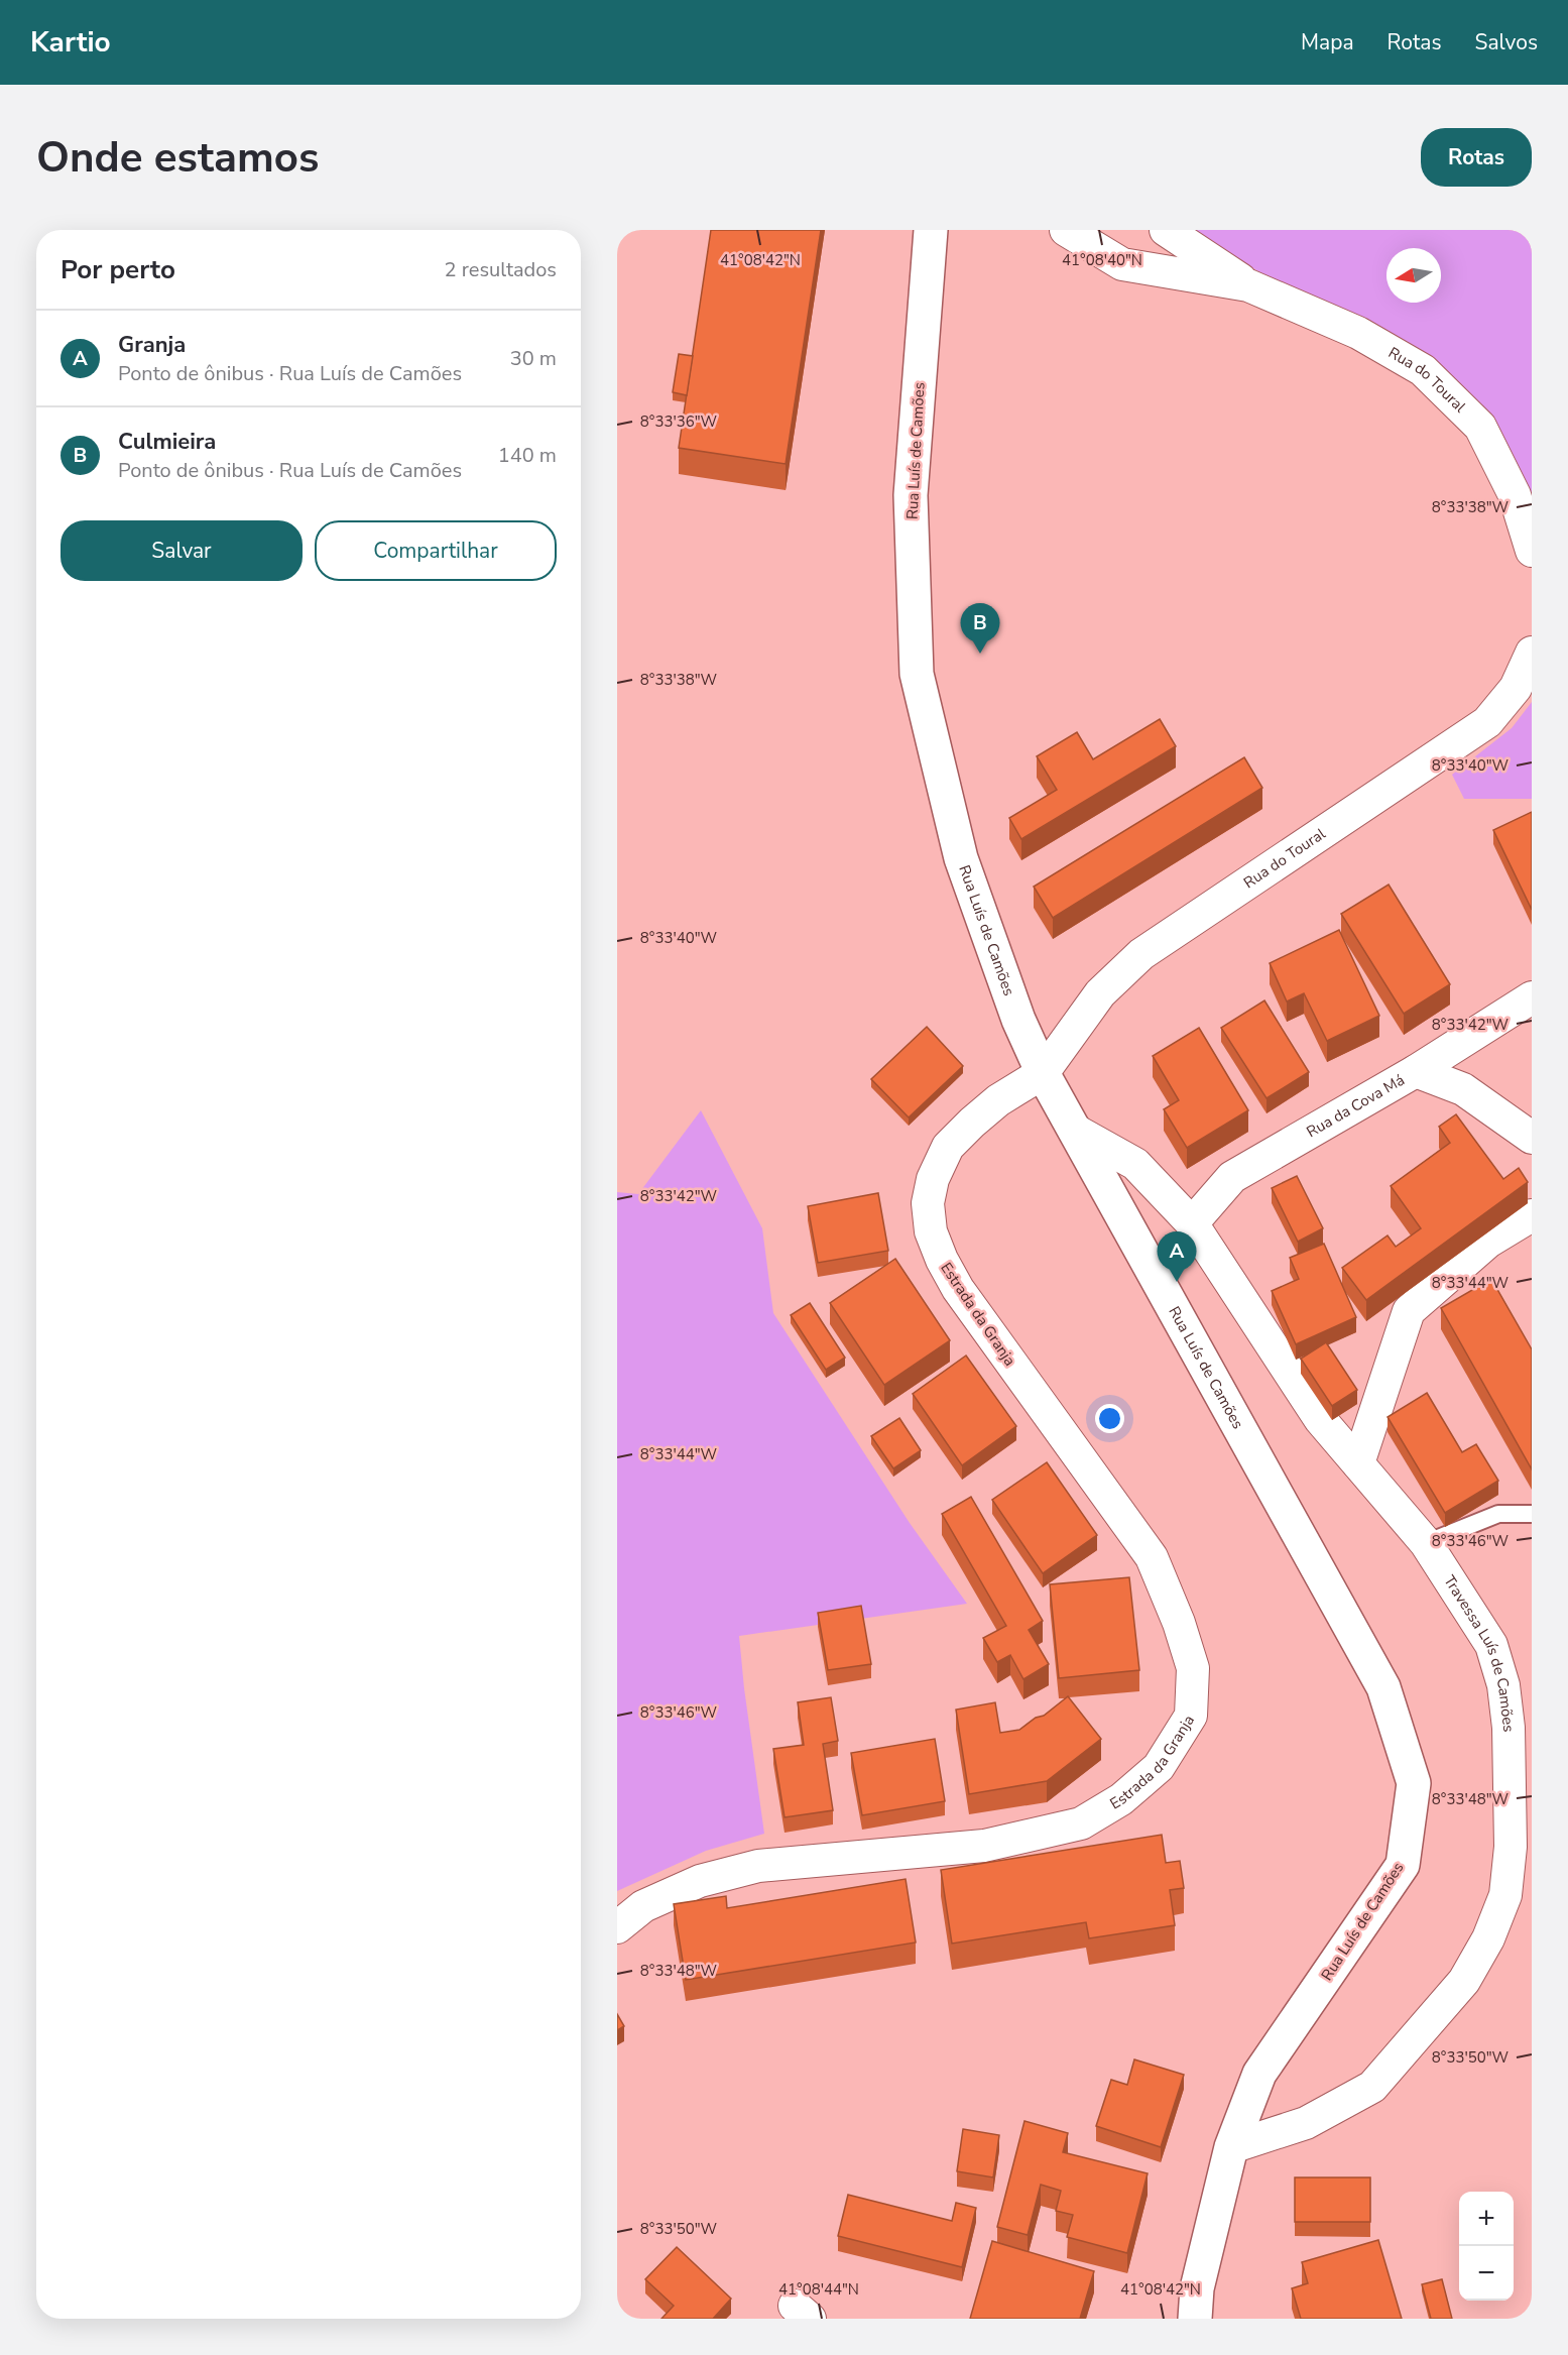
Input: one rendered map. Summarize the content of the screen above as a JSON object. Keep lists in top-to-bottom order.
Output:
{
  "streets": {
    "main road": ["Rua Luís de Camões"],
    "street": [
      "Rua do Toural",
      "Rua da Cova Má",
      "Estrada da Granja",
      "Travessa Luís de Camões"
    ]
  },
  "crossings": [
    ["Rua do Toural", "Rua Luís de Camões"],
    ["Rua do Toural", "Estrada da Granja"],
    ["Rua Luís de Camões", "Estrada da Granja"],
    ["Rua Luís de Camões", "Travessa Luís de Camões"],
    ["Rua da Cova Má", "Travessa Luís de Camões"]
  ],
  "north": "left",
  "page": {
    "header": "Kartio",
    "nav": ["Mapa", "Rotas", "Salvos"],
    "buttons": [
      "Rotas",
      ["Salvar", "Compartilhar"]
    ],
    "title": "Onde estamos",
    "heading": ["Por perto", "2 resultados"],
    "list": [
      {
        "mark": "A",
        "name": "Granja",
        "note": "Ponto de ônibus · Rua Luís de Camões",
        "value": "30 m"
      },
      {
        "mark": "B",
        "name": "Culmieira",
        "note": "Ponto de ônibus · Rua Luís de Camões",
        "value": "140 m"
      }
    ],
    "pins": ["B", "A"],
    "map_buttons": ["+", "−"]
  },
  "coordinates": [
    "41°08'42\"N",
    "41°08'40\"N",
    "8°33'36\"W",
    "8°33'38\"W",
    "8°33'40\"W",
    "8°33'42\"W",
    "8°33'44\"W",
    "8°33'46\"W",
    "8°33'48\"W",
    "8°33'50\"W",
    "41°08'44\"N"
  ]
}
